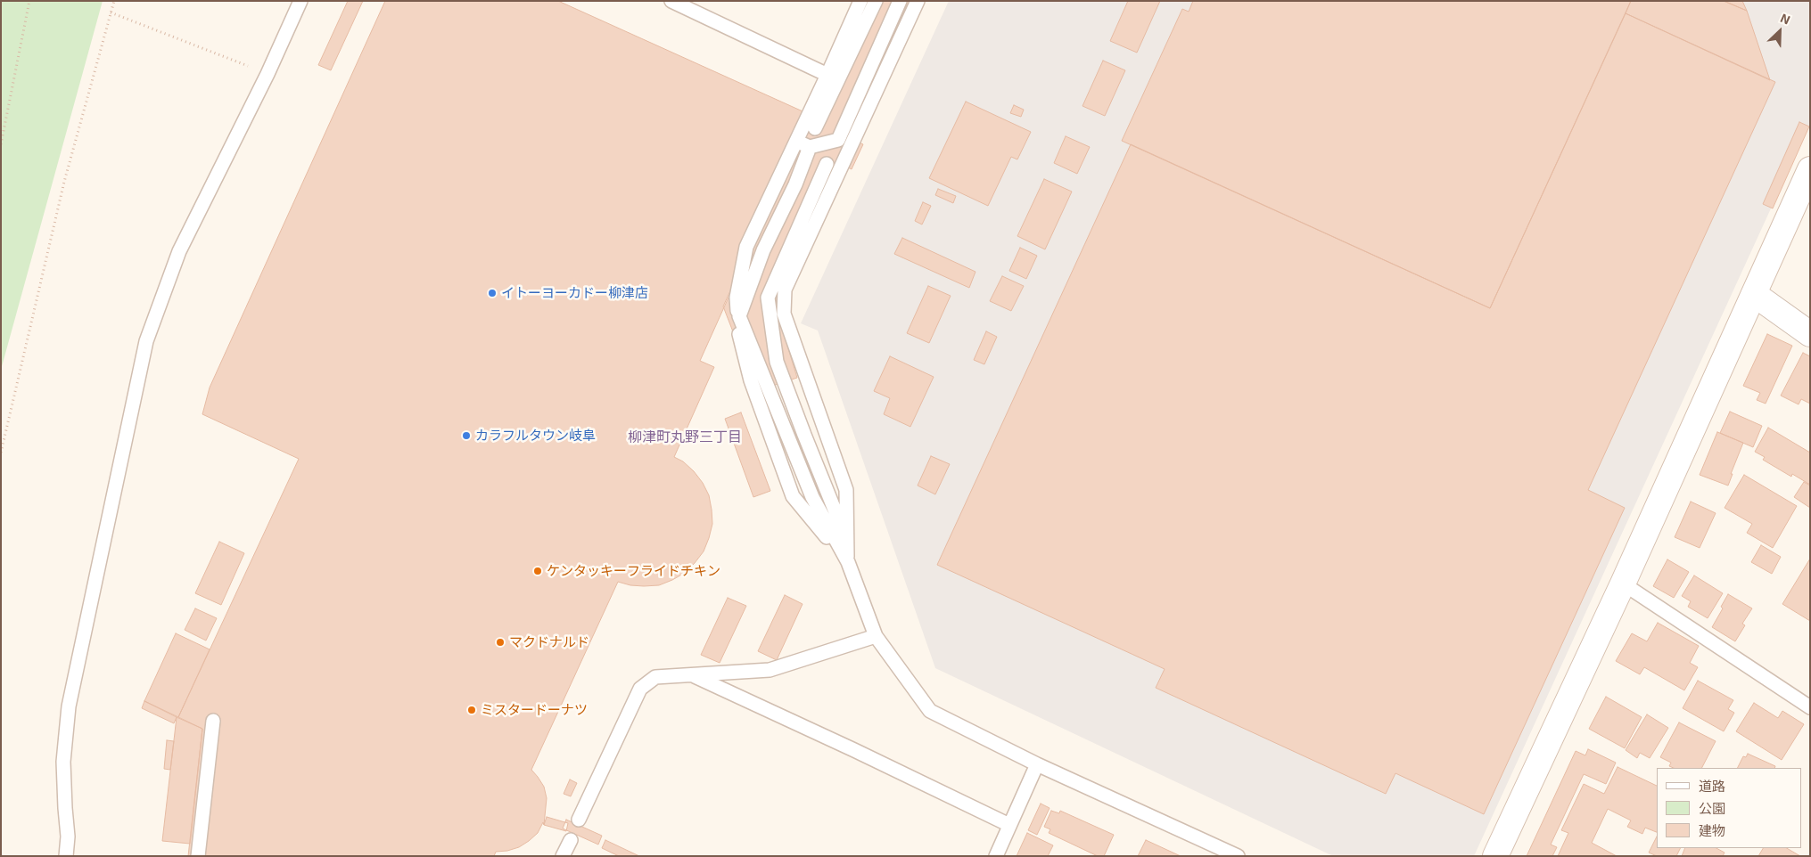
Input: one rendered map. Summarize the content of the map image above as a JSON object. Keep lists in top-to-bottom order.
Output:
{
  "districts": ["柳津町丸野三丁目"],
  "places": [
    "イトーヨーカドー柳津店",
    "カラフルタウン岐阜",
    "ケンタッキーフライドチキン",
    "マクドナルド",
    "ミスタードーナツ"
  ],
  "legend": ["道路", "公園", "建物"],
  "north": "top right"
}
